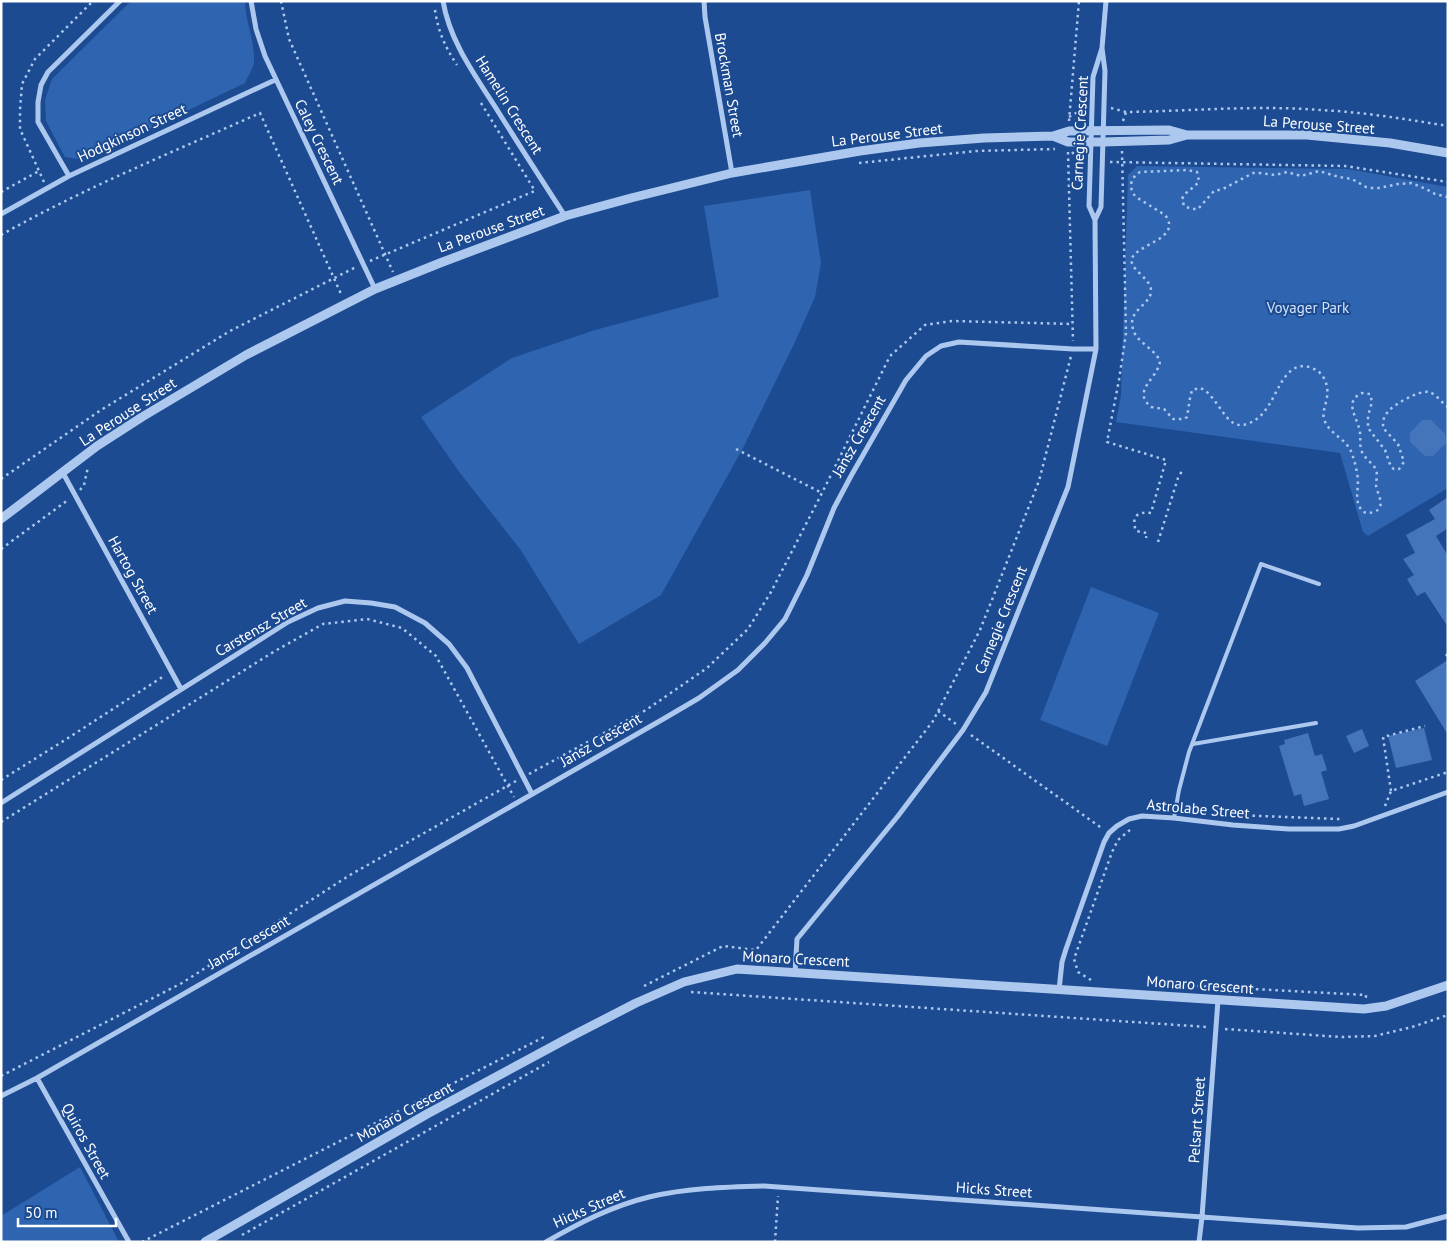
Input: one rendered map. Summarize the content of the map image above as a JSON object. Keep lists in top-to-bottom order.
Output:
{
  "streets": {
    "street": [
      "Brockman Street",
      "Hamelin Crescent",
      "La Perouse Street",
      "Hodgkinson Street",
      "Carnegie Crescent",
      "Caley Crescent",
      "Jansz Crescent",
      "Hartog Street",
      "Carstensz Street",
      "Astrolabe Street",
      "Monaro Crescent",
      "Pelsart Street",
      "Quiros Street",
      "Hicks Street"
    ]
  },
  "crossings": [
    ["Brockman Street", "La Perouse Street"],
    ["Hamelin Crescent", "La Perouse Street"],
    ["La Perouse Street", "Carnegie Crescent"],
    ["La Perouse Street", "Caley Crescent"],
    ["La Perouse Street", "Hartog Street"],
    ["Hodgkinson Street", "Caley Crescent"],
    ["Carnegie Crescent", "Jansz Crescent"],
    ["Carnegie Crescent", "Monaro Crescent"],
    ["Jansz Crescent", "Carstensz Street"],
    ["Jansz Crescent", "Quiros Street"],
    ["Hartog Street", "Carstensz Street"],
    ["Monaro Crescent", "Pelsart Street"],
    ["Pelsart Street", "Hicks Street"]
  ],
  "parks": ["Voyager Park"],
  "scale_bar": "50 m"
}
